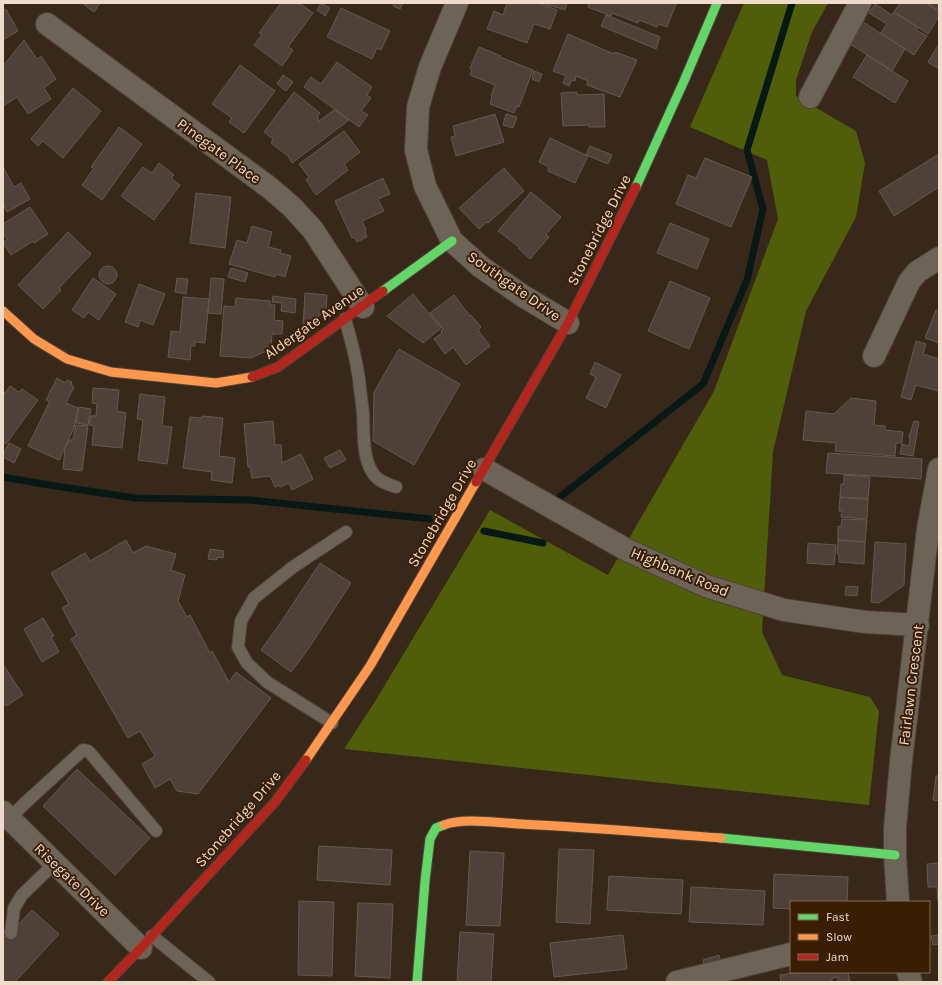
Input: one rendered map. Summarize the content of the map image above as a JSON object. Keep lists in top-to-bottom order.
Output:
{
  "streets": {
    "street": [
      "Pinegate Place",
      "Stonebridge Drive",
      "Southgate Drive",
      "Aldergate Avenue",
      "Highbank Road",
      "Fairlawn Crescent",
      "Risegate Drive"
    ]
  },
  "crossings": [
    ["Pinegate Place", "Aldergate Avenue"],
    ["Stonebridge Drive", "Southgate Drive"],
    ["Stonebridge Drive", "Highbank Road"],
    ["Stonebridge Drive", "Risegate Drive"],
    ["Southgate Drive", "Aldergate Avenue"],
    ["Highbank Road", "Fairlawn Crescent"]
  ],
  "legend": ["Fast", "Slow", "Jam"]
}
